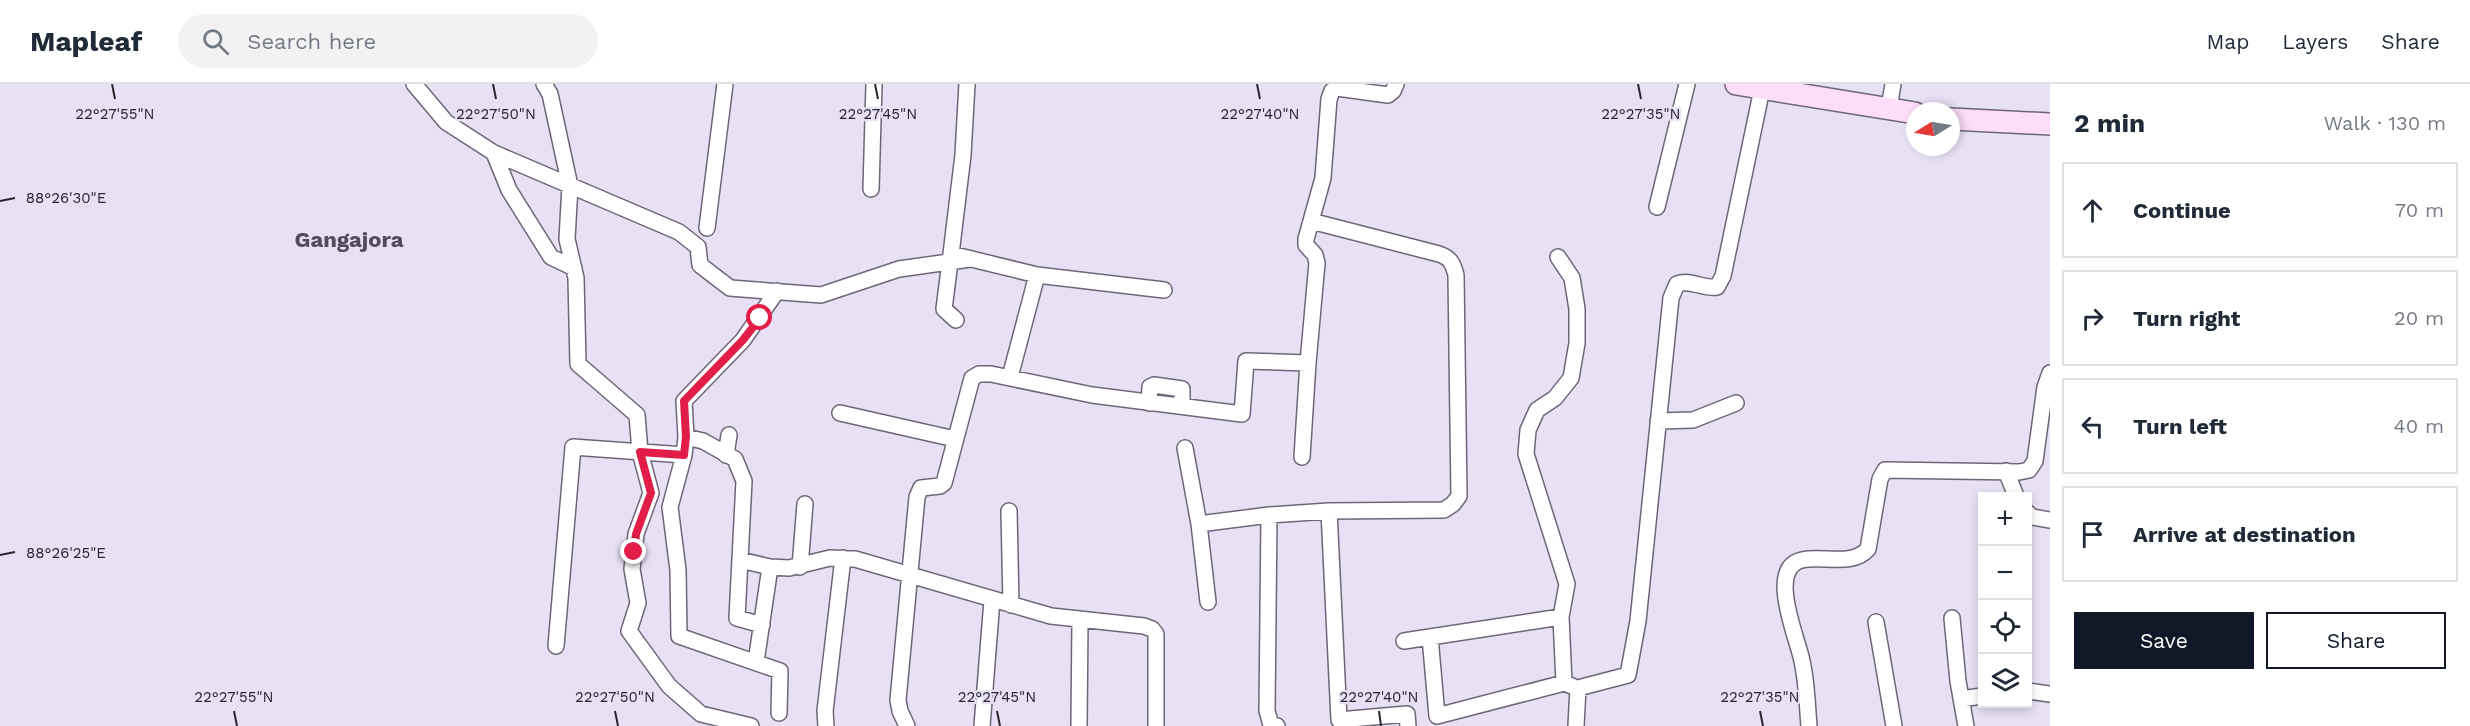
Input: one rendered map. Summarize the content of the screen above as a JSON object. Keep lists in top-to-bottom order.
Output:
{
  "districts": ["Gangajora"],
  "north": "left",
  "page": {
    "header": "Mapleaf",
    "search": "Search here",
    "nav": ["Map", "Layers", "Share"],
    "heading": ["2 min", "Walk · 130 m"],
    "list": [
      ["Continue", "70 m"],
      ["Turn right", "20 m"],
      ["Turn left", "40 m"],
      "Arrive at destination"
    ],
    "map_buttons": ["+", "−"],
    "buttons": ["Save", "Share"]
  },
  "coordinates": [
    "22°27'55\"N",
    "22°27'50\"N",
    "22°27'45\"N",
    "22°27'40\"N",
    "22°27'35\"N",
    "88°26'30\"E",
    "88°26'25\"E"
  ]
}
